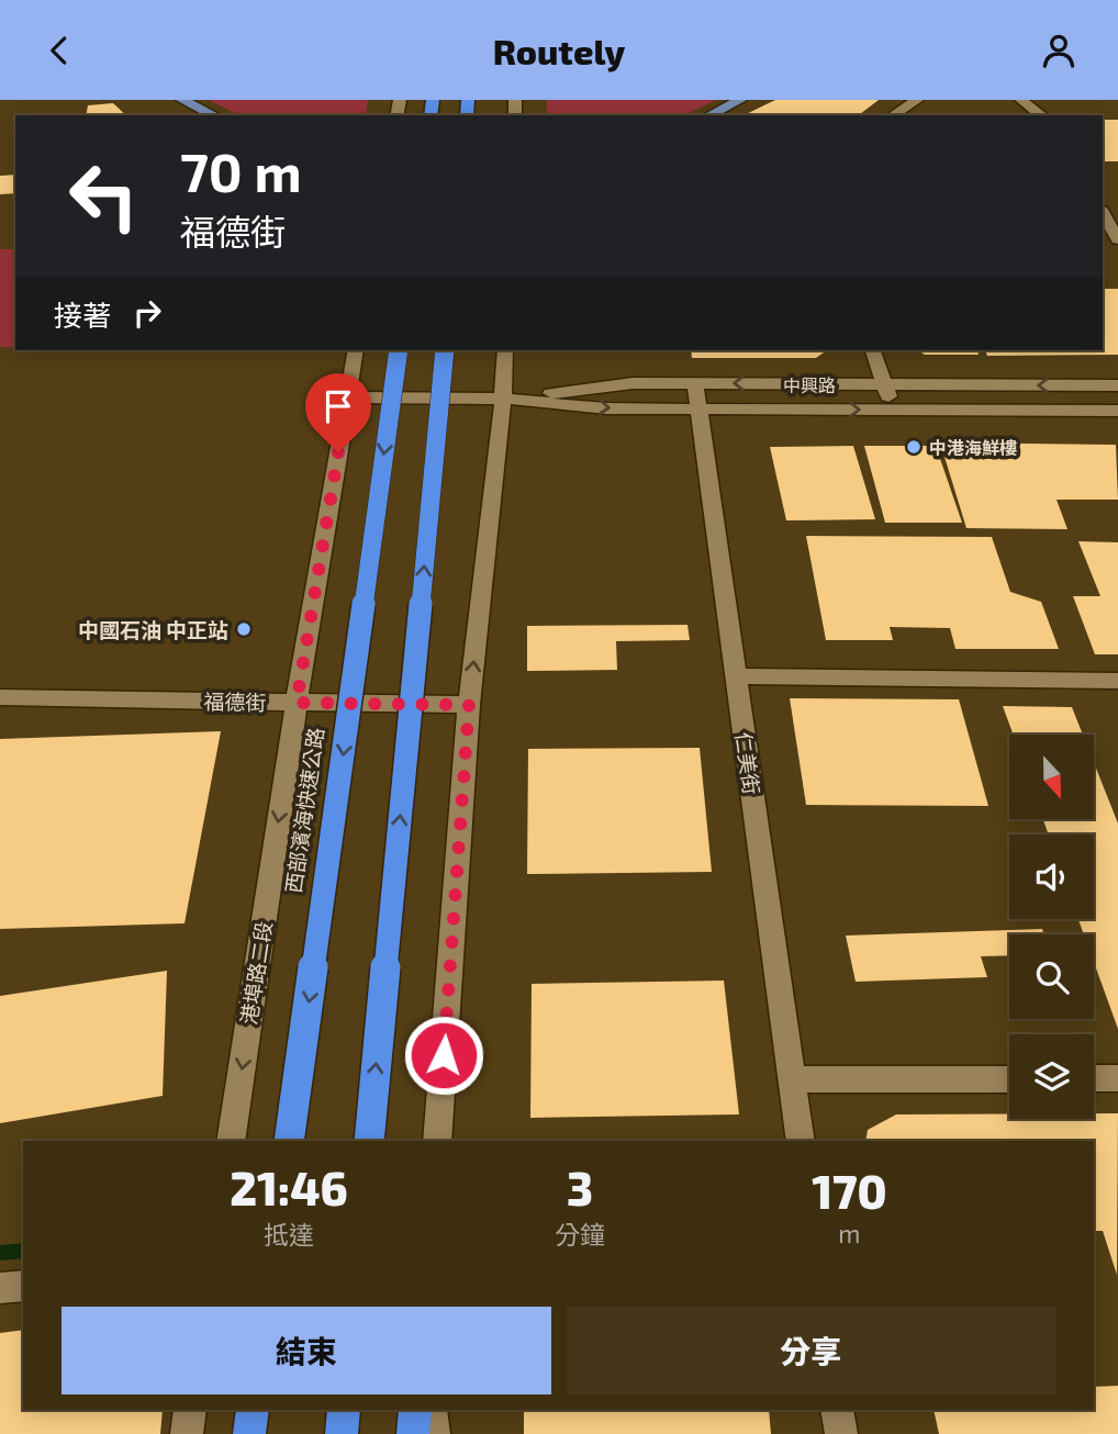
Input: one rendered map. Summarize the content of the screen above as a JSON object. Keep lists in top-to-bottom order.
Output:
{
  "streets": {
    "highway": ["西部濱海快速公路"],
    "street": [
      "中興路",
      "福德街",
      "仁美街",
      "港埠路二段"
    ]
  },
  "crossings": [
    ["中興路", "仁美街"],
    ["中興路", "港埠路二段"],
    ["福德街", "港埠路二段"]
  ],
  "places": ["中港海鮮樓", "中國石油 中正站"],
  "north": "bottom",
  "page": {
    "header": "Routely",
    "turn": ["70 m", "福德街"],
    "then": "接著",
    "eta": [
      "21:46",
      "抵達",
      "3",
      "分鐘",
      "170",
      "m"
    ],
    "buttons": ["結束", "分享"]
  }
}
